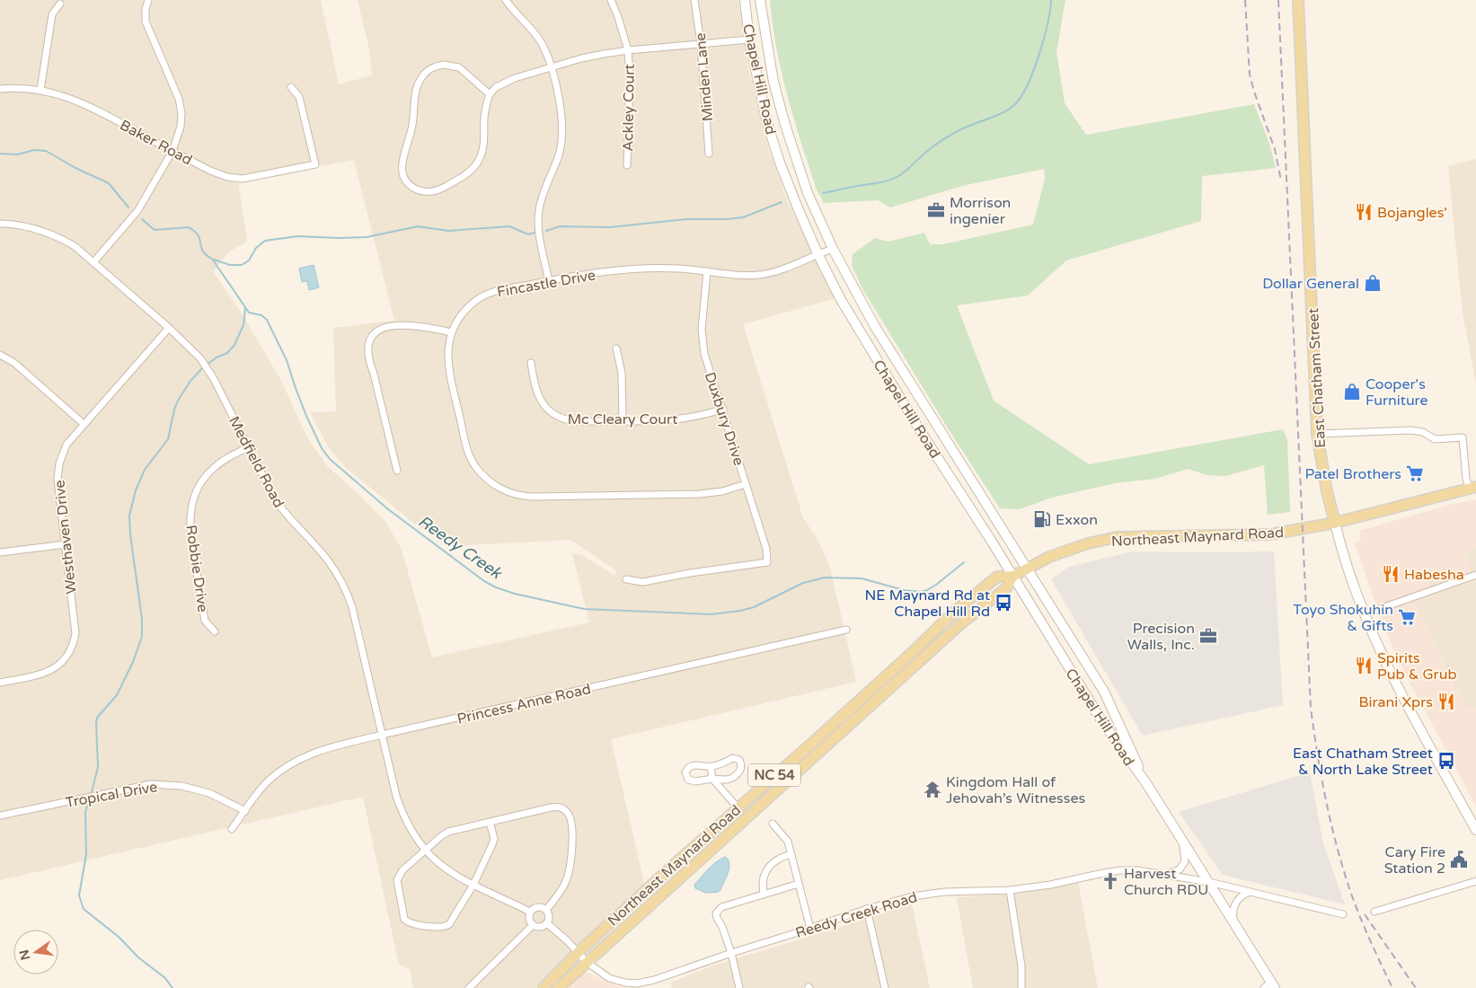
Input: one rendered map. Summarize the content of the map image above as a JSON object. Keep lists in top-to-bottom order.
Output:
{
  "streets": {
    "main road": [
      "Chapel Hill Road",
      "East Chatham Street",
      "Northeast Maynard Road",
      "NC 54"
    ],
    "street": [
      "Minden Lane",
      "Ackley Court",
      "Baker Road",
      "Fincastle Drive",
      "Mc Cleary Court",
      "Duxbury Drive",
      "Medfield Road",
      "Westhaven Drive",
      "Robbie Drive",
      "Princess Anne Road",
      "Tropical Drive",
      "Reedy Creek Road"
    ]
  },
  "crossings": [
    ["Chapel Hill Road", "Fincastle Drive"],
    ["Chapel Hill Road", "Northeast Maynard Road"],
    ["Chapel Hill Road", "Reedy Creek Road"],
    ["Fincastle Drive", "Duxbury Drive"],
    ["East Chatham Street", "Northeast Maynard Road"],
    ["Mc Cleary Court", "Duxbury Drive"],
    ["Medfield Road", "Westhaven Drive"],
    ["Medfield Road", "Robbie Drive"],
    ["Medfield Road", "Princess Anne Road"],
    ["Northeast Maynard Road", "Reedy Creek Road"],
    ["Princess Anne Road", "Tropical Drive"]
  ],
  "water": ["Reedy Creek"],
  "places": {
    "office": ["Morrison ingenier", "Precision Walls, Inc."],
    "restaurant": [
      "Bojangles'",
      "Habesha",
      "Spirits Pub & Grub",
      "Birani Xprs"
    ],
    "shop": ["Dollar General", "Cooper's Furniture"],
    "supermarket": ["Patel Brothers", "Toyo Shokuhin & Gifts"],
    "fuel station": ["Exxon"],
    "bus stop": ["NE Maynard Rd at Chapel Hill Rd", "East Chatham Street & North Lake Street"],
    "temple": ["Kingdom Hall of Jehovah’s Witnesses"],
    "public building": ["Cary Fire Station 2"],
    "church": ["Harvest Church RDU"]
  },
  "north": "left"
}
